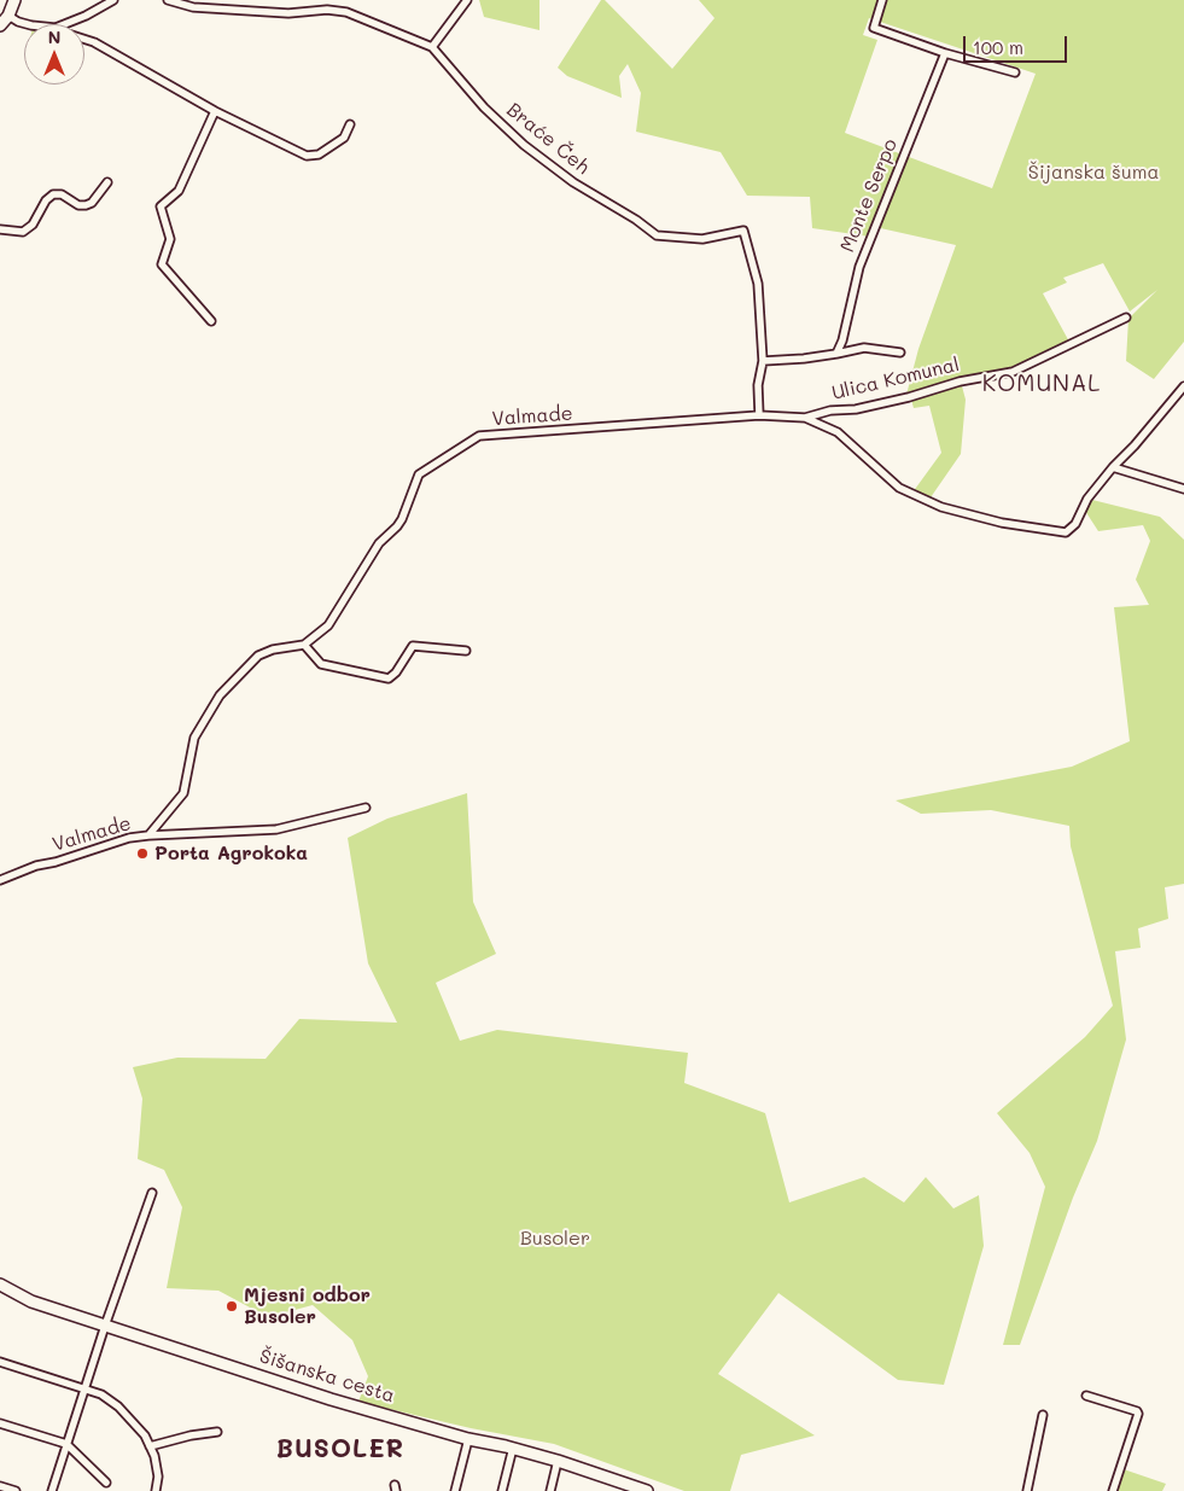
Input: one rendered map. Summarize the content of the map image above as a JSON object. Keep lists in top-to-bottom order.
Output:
{
  "streets": {
    "main road": ["Šišanska cesta"],
    "street": [
      "Braće Čeh",
      "Monte Serpo",
      "Ulica Komunal",
      "Valmade"
    ]
  },
  "crossings": [
    ["Braće Čeh", "Ulica Komunal"],
    ["Braće Čeh", "Valmade"],
    ["Ulica Komunal", "Valmade"]
  ],
  "districts": ["KOMUNAL", "BUSOLER"],
  "parks": ["Šijanska šuma", "Busoler"],
  "places": ["Porta Agrokoka", "Mjesni odbor Busoler"],
  "scale_bar": "100 m",
  "north": "top"
}
